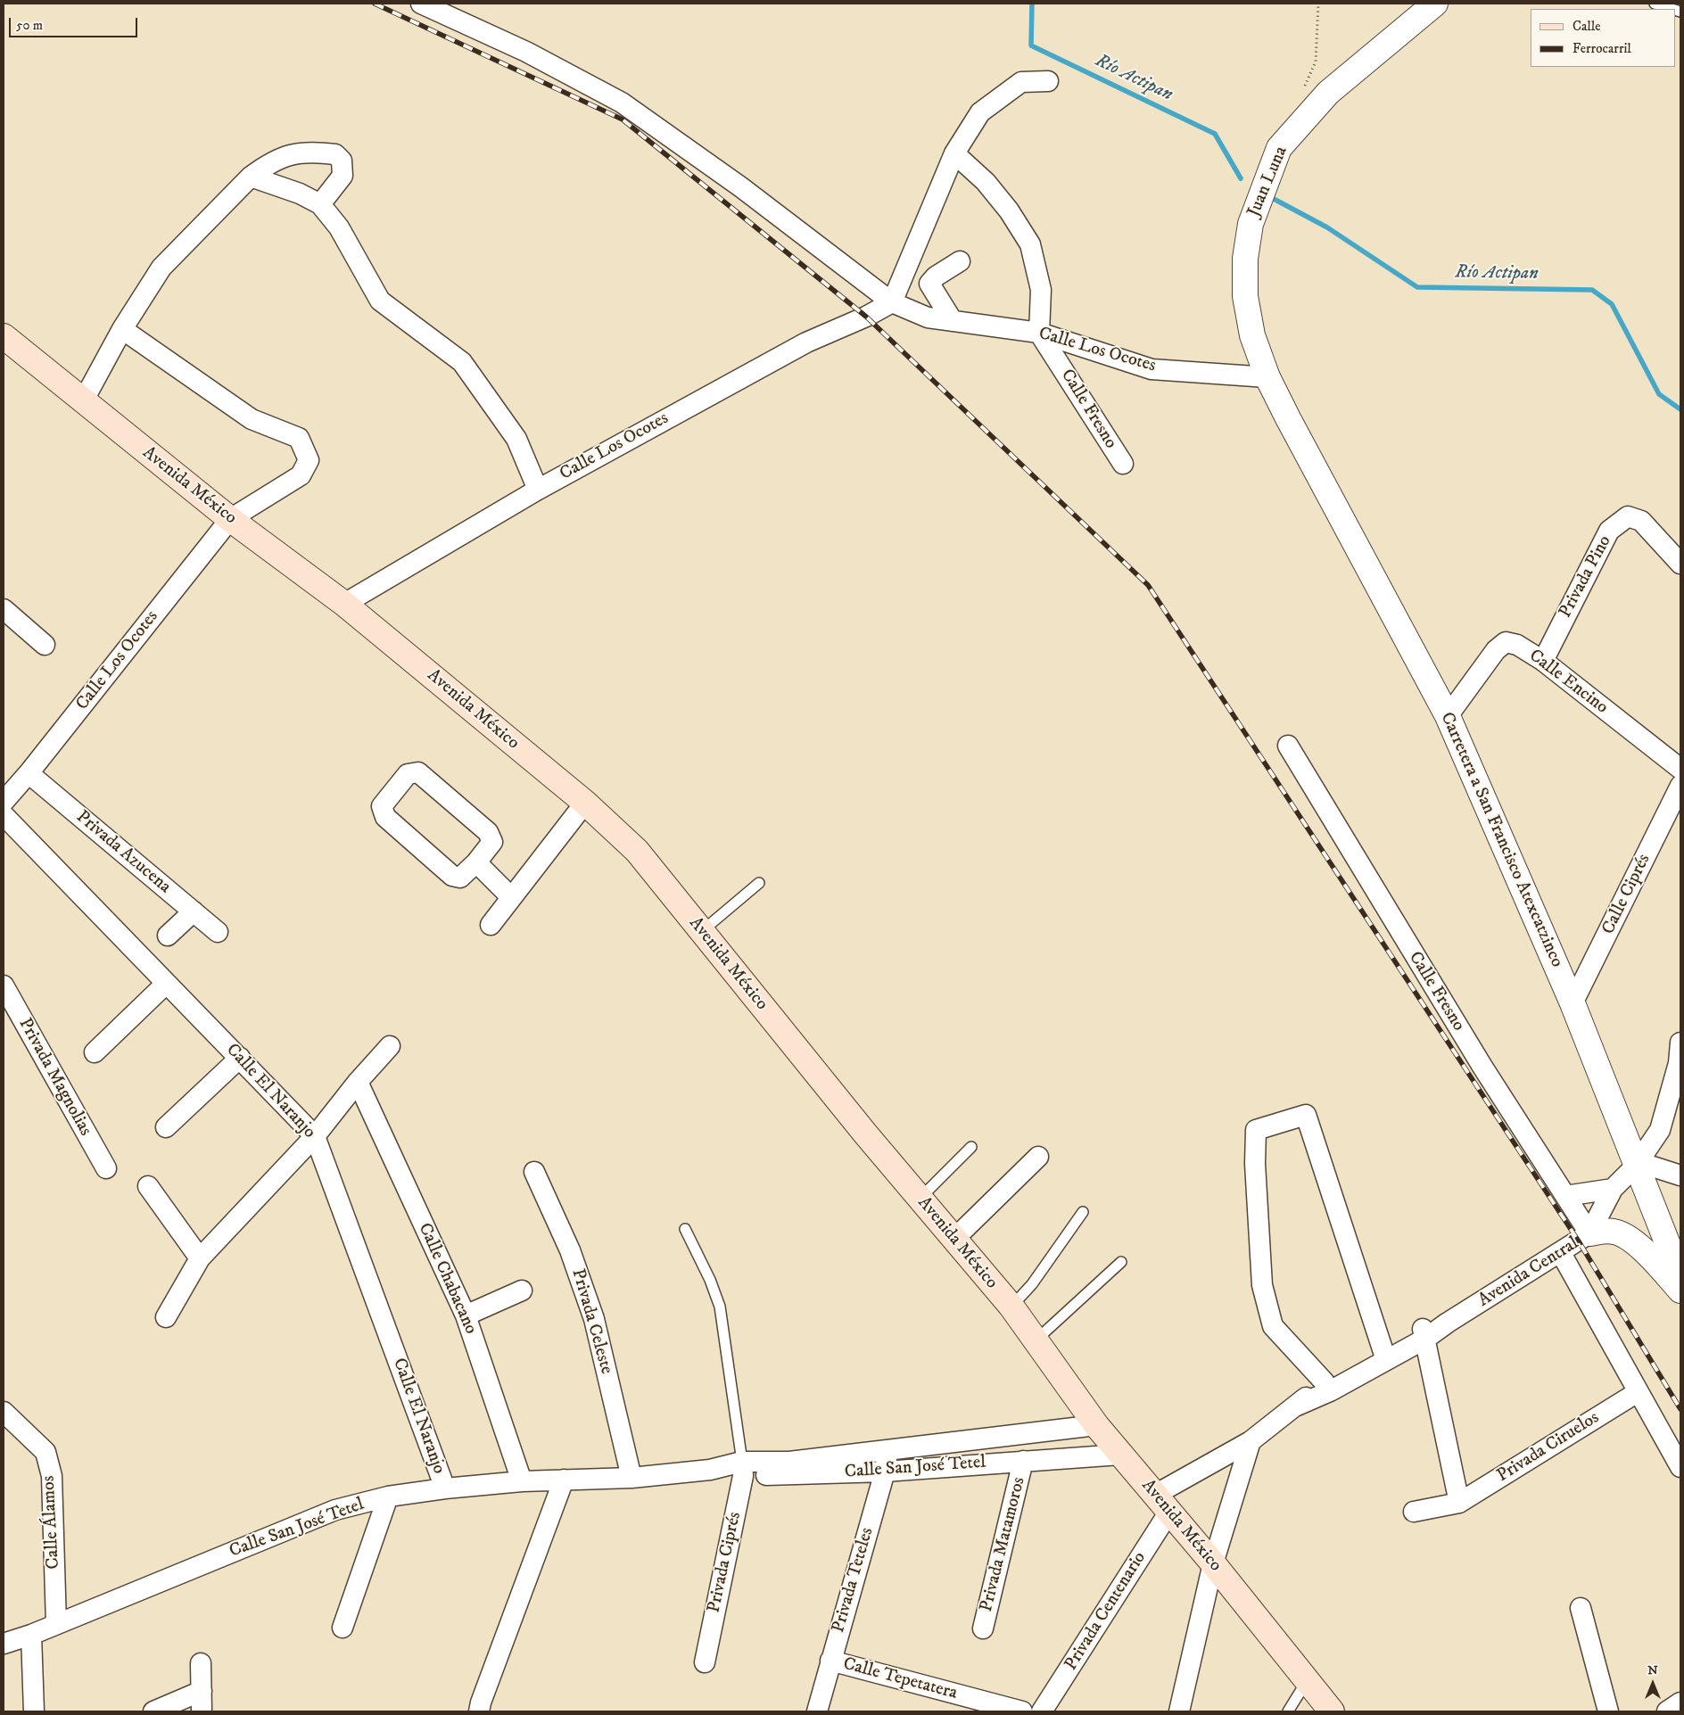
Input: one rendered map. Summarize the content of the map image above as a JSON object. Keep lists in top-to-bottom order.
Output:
{
  "streets": {
    "main road": ["Avenida México"],
    "street": [
      "Juan Luna",
      "Calle Los Ocotes",
      "Calle Fresno",
      "Privada Pino",
      "Calle Encino",
      "Carretera a San Francisco Atexcatzinco",
      "Privada Azucena",
      "Calle Ciprés",
      "Privada Magnolias",
      "Calle El Naranjo",
      "Avenida Central",
      "Calle Chabacano",
      "Privada Celeste",
      "Privada Ciruelos",
      "Calle San José Tetel",
      "Calle Álamos",
      "Privada Matamoros",
      "Privada Ciprés",
      "Privada Teteles",
      "Privada Centenario",
      "Calle Tepetatera"
    ]
  },
  "crossings": [
    ["Juan Luna", "Calle Los Ocotes"],
    ["Juan Luna", "Carretera a San Francisco Atexcatzinco"],
    ["Calle Los Ocotes", "Calle Fresno"],
    ["Calle Los Ocotes", "Avenida México"],
    ["Calle Los Ocotes", "Privada Azucena"],
    ["Calle Fresno", "Avenida Central"],
    ["Avenida México", "Avenida Central"],
    ["Avenida México", "Calle San José Tetel"],
    ["Avenida México", "Privada Centenario"],
    ["Privada Pino", "Calle Encino"],
    ["Calle Encino", "Carretera a San Francisco Atexcatzinco"],
    ["Carretera a San Francisco Atexcatzinco", "Calle Ciprés"],
    ["Carretera a San Francisco Atexcatzinco", "Avenida Central"],
    ["Calle El Naranjo", "Calle San José Tetel"],
    ["Avenida Central", "Privada Centenario"],
    ["Calle Chabacano", "Calle San José Tetel"],
    ["Privada Celeste", "Calle San José Tetel"],
    ["Calle San José Tetel", "Calle Álamos"],
    ["Calle San José Tetel", "Privada Matamoros"],
    ["Calle San José Tetel", "Privada Ciprés"],
    ["Calle San José Tetel", "Privada Teteles"],
    ["Privada Teteles", "Calle Tepetatera"]
  ],
  "water": ["Río Actipan"],
  "legend": ["Calle", "Ferrocarril"],
  "scale_bar": "50 m",
  "north": "top"
}
